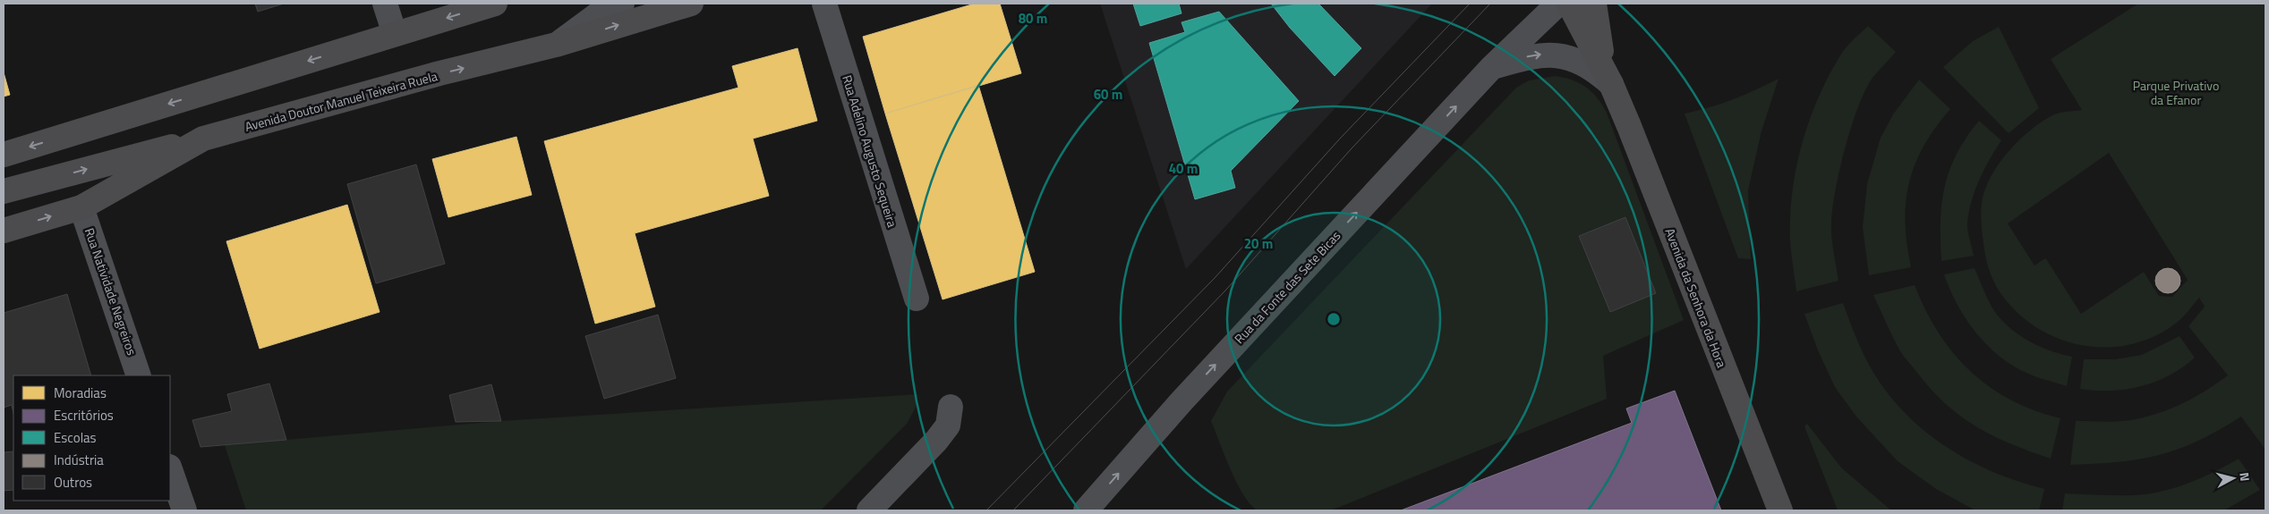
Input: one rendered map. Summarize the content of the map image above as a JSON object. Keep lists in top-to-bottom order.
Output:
{
  "streets": {
    "main road": ["Avenida Doutor Manuel Teixeira Ruela", "Avenida da Senhora da Hora"],
    "street": ["Rua Adelino Augusto Sequeira", "Rua da Fonte das Sete Bicas", "Rua Natividade Negreiros"]
  },
  "crossings": [
    ["Avenida Doutor Manuel Teixeira Ruela", "Rua Natividade Negreiros"]
  ],
  "one_way": ["Rua da Fonte das Sete Bicas"],
  "parks": ["Parque Privativo da Efanor"],
  "legend": [
    "Moradias",
    "Escritórios",
    "Escolas",
    "Indústria",
    "Outros"
  ],
  "north": "right",
  "rings": [
    "80 m",
    "60 m",
    "40 m",
    "20 m"
  ]
}
